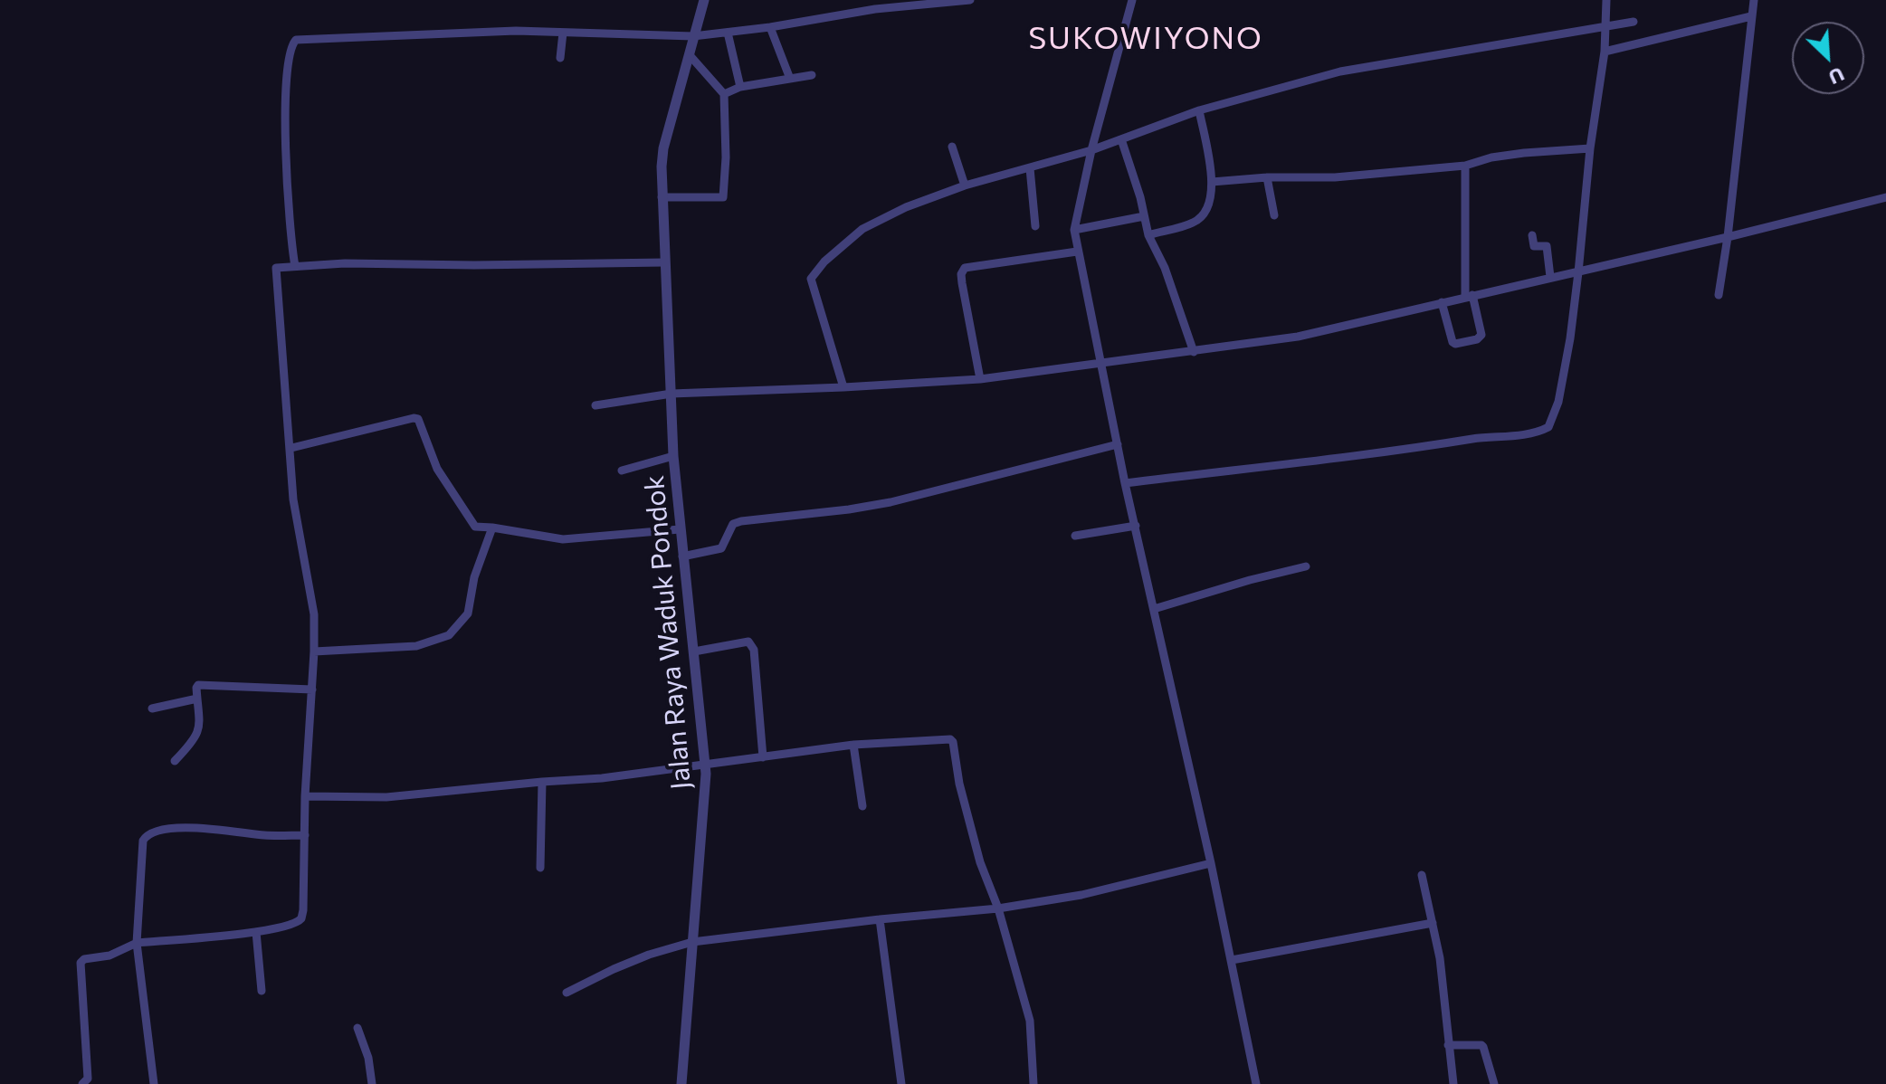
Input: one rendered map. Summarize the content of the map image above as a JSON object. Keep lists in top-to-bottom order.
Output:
{
  "streets": {
    "street": ["Jalan Raya Waduk Pondok"]
  },
  "districts": ["SUKOWIYONO"],
  "north": "bottom right"
}
